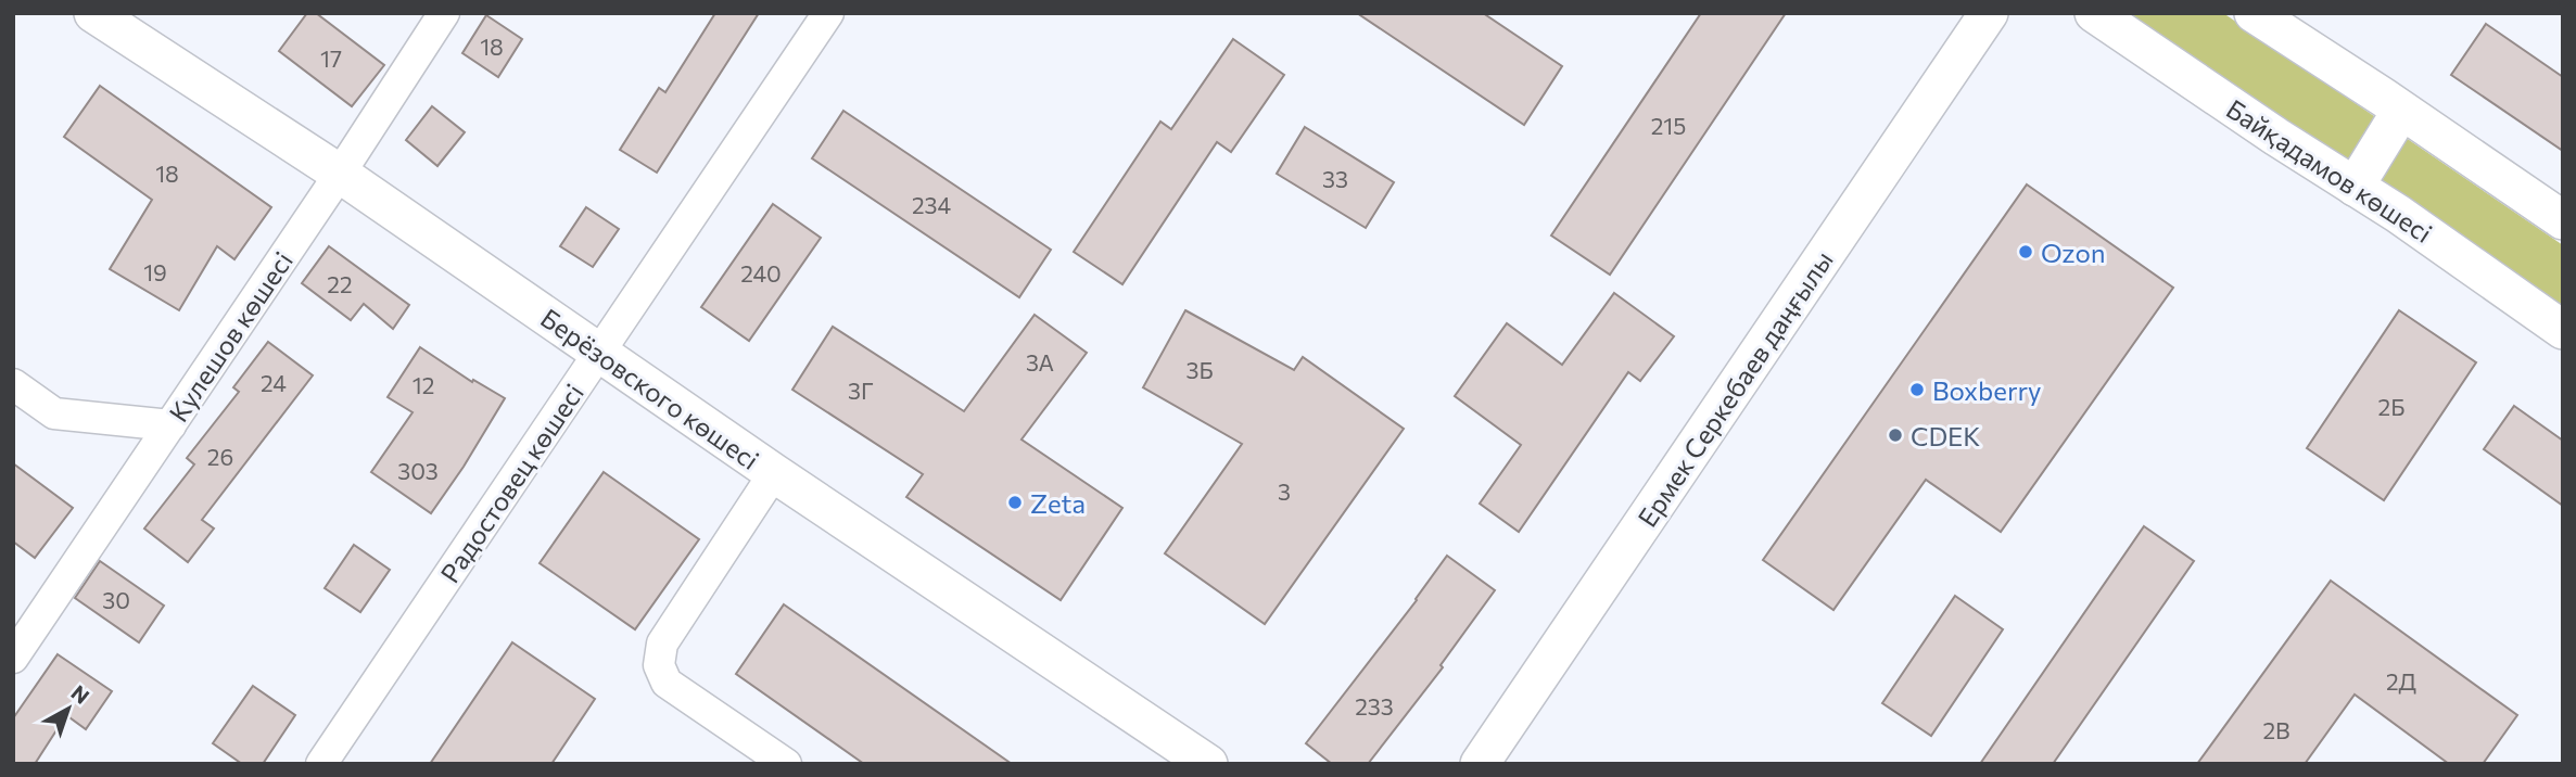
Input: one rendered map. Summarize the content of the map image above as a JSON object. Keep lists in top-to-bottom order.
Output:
{
  "streets": {
    "street": [
      "Байқадамов көшесі",
      "Кулешов көшесі",
      "Берёзовского көшесі",
      "Ермек Серкебаев даңғылы",
      "Радостовец көшесі"
    ]
  },
  "crossings": [
    ["Кулешов көшесі", "Берёзовского көшесі"],
    ["Берёзовского көшесі", "Радостовец көшесі"]
  ],
  "places": [
    "Ozon",
    "Boxberry",
    "CDEK",
    "Zeta"
  ],
  "house_numbers": [
    "18",
    "17",
    "215",
    "18",
    "33",
    "234",
    "19",
    "240",
    "22",
    "3А",
    "3Б",
    "24",
    "12",
    "3Г",
    "2Б",
    "26",
    "303",
    "3",
    "30",
    "2Д",
    "233",
    "2В"
  ],
  "north": "top right"
}
